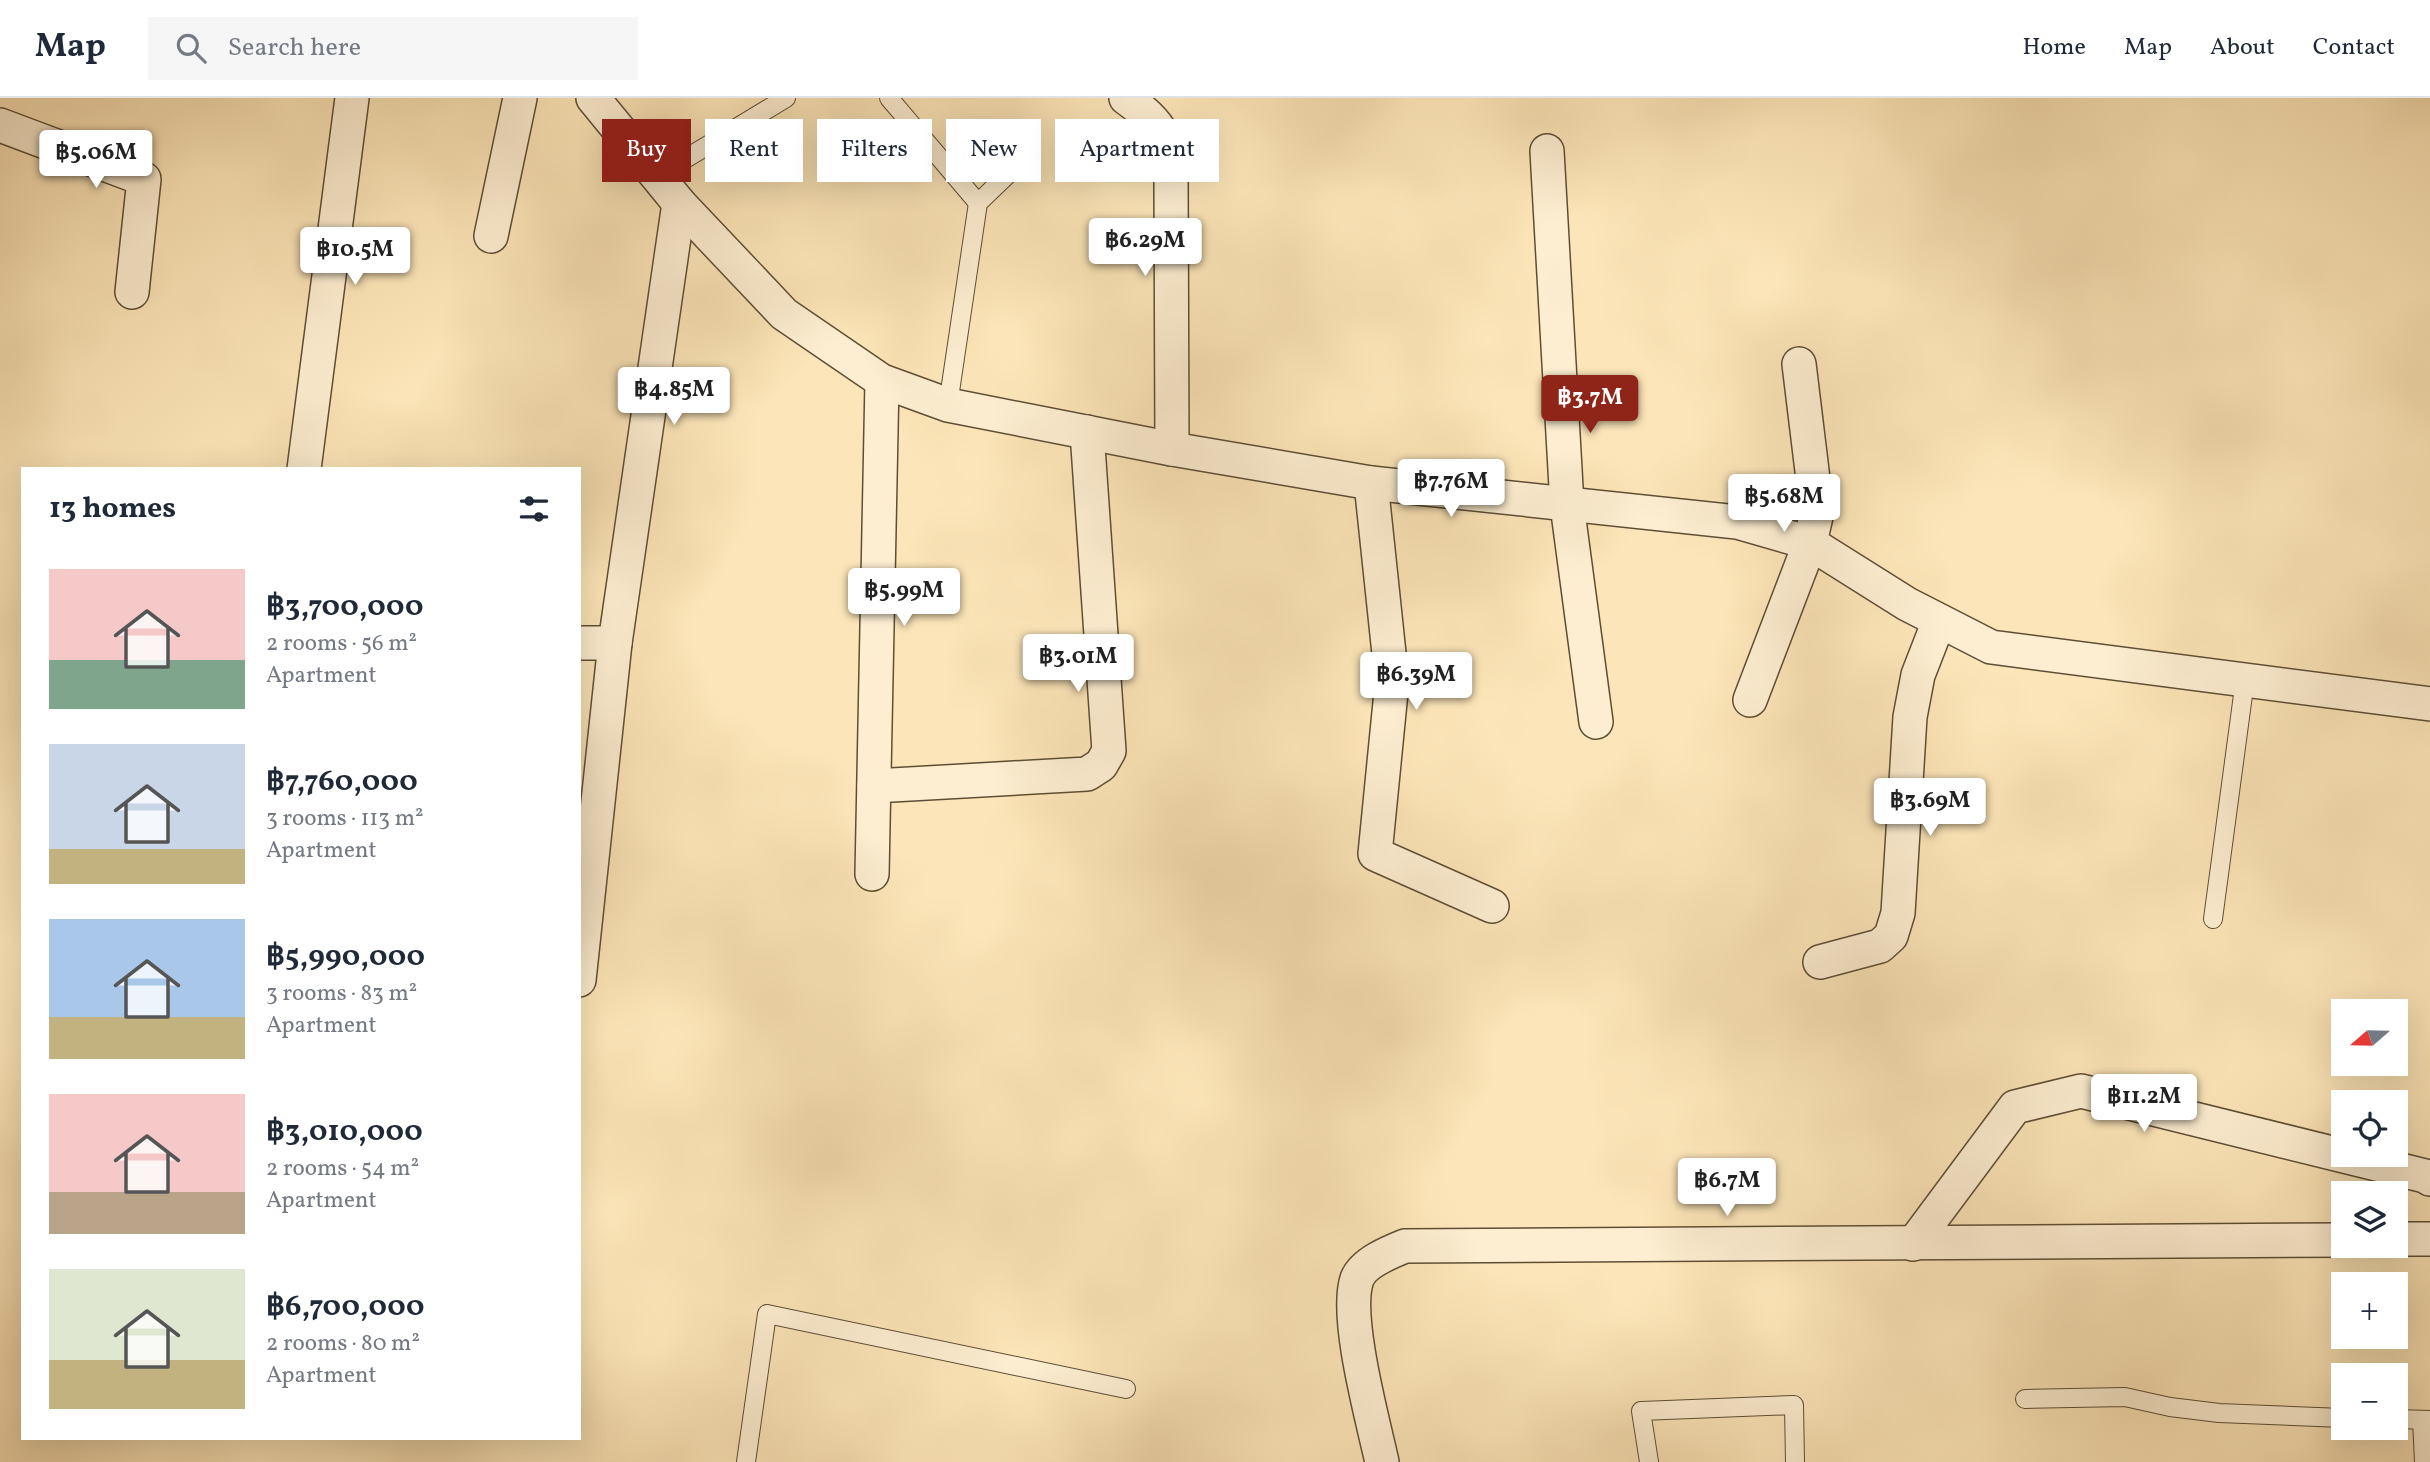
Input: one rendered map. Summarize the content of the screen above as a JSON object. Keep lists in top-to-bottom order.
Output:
{
  "north": "left",
  "page": {
    "header": "Map",
    "search": "Search here",
    "nav": [
      "Home",
      "Map",
      "About",
      "Contact"
    ],
    "chip": [
      "Buy",
      "Rent",
      "Filters",
      "New",
      "Apartment"
    ],
    "price": [
      "฿5.06M",
      "฿6.29M",
      "฿10.5M",
      "฿4.85M",
      "฿3.7M",
      "฿7.76M",
      "฿5.68M",
      "฿5.99M",
      "฿3.01M",
      "฿6.39M",
      "฿3.69M",
      "฿11.2M",
      "฿6.7M"
    ],
    "heading": "13 homes",
    "list": [
      {
        "name": "฿3,700,000",
        "note": "2 rooms · 56 m² · Apartment"
      },
      {
        "name": "฿7,760,000",
        "note": "3 rooms · 113 m² · Apartment"
      },
      {
        "name": "฿5,990,000",
        "note": "3 rooms · 83 m² · Apartment"
      },
      {
        "name": "฿3,010,000",
        "note": "2 rooms · 54 m² · Apartment"
      },
      {
        "name": "฿6,700,000",
        "note": "2 rooms · 80 m² · Apartment"
      }
    ],
    "map_buttons": ["+", "−"]
  }
}
